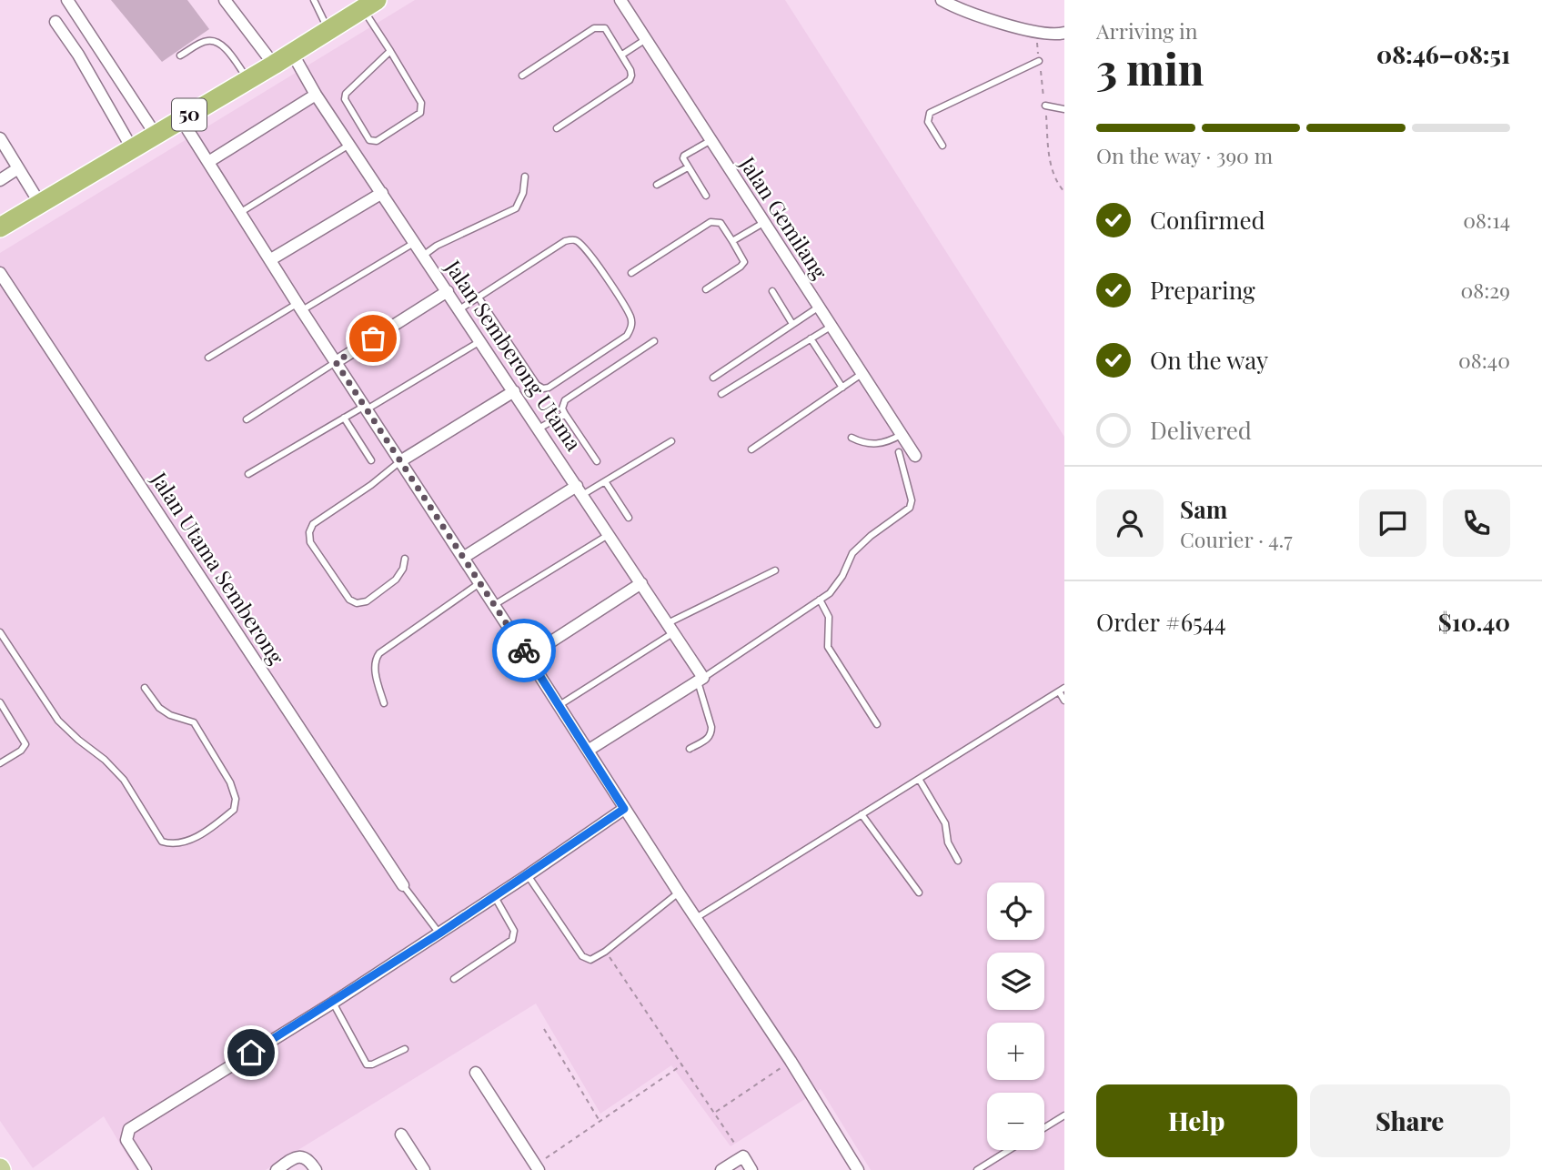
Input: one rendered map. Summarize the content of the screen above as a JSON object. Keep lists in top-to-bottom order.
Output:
{
  "streets": {
    "highway": ["50"],
    "street": ["Jalan Gemilang", "Jalan Semberong Utama", "Jalan Utama Semberong"]
  },
  "crossings": [
    ["50", "Jalan Semberong Utama"]
  ],
  "page": {
    "heading": ["3 min", "Arriving in", "08:46–08:51"],
    "panel": [
      "Sam",
      "Courier · 4.7",
      "Order #6544",
      "$10.40"
    ],
    "bar": "On the way · 390 m",
    "list": [
      ["Confirmed", "08:14"],
      ["Preparing", "08:29"],
      ["On the way", "08:40"],
      "Delivered"
    ],
    "map_buttons": ["+", "−"],
    "buttons": ["Help", "Share"]
  }
}
